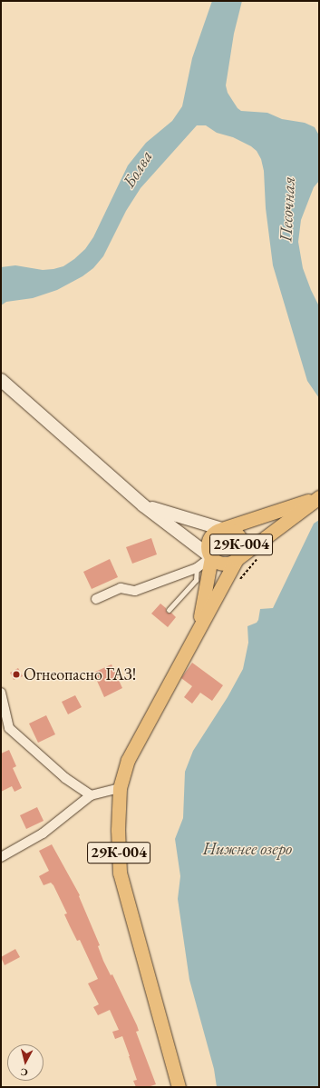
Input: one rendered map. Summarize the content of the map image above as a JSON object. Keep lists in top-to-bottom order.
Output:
{
  "streets": {
    "main road": ["29К-004"]
  },
  "water": ["Болва", "Песочная", "Нижнее озеро"],
  "places": ["Огнеопасно ГАЗ!"],
  "north": "bottom"
}
